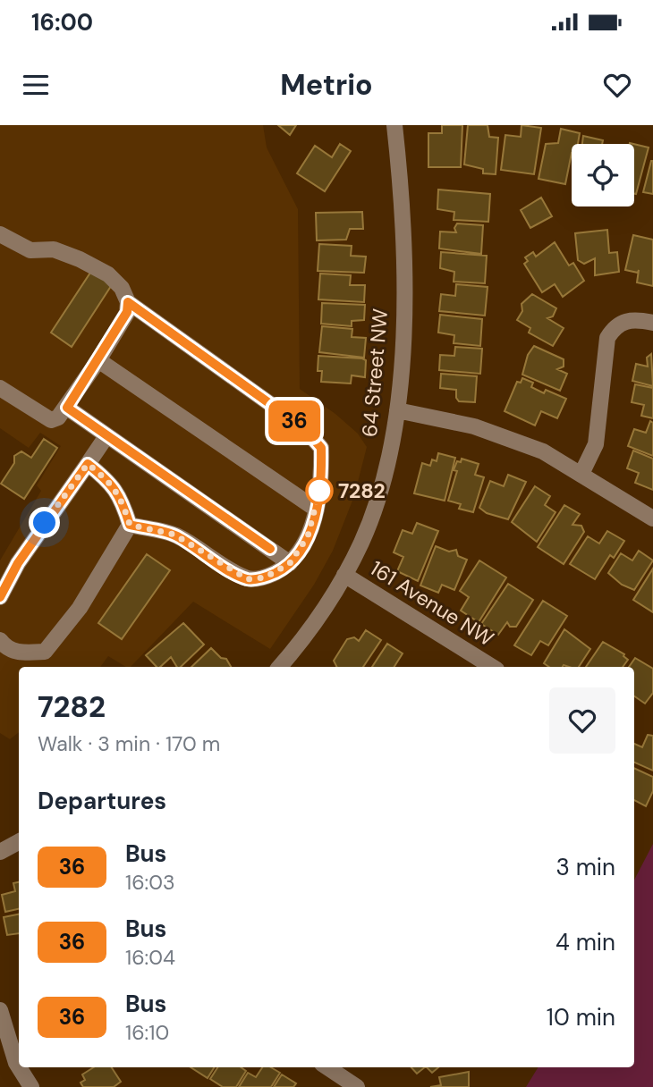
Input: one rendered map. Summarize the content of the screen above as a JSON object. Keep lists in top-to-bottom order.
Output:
{
  "streets": {
    "street": ["64 Street NW", "161 Avenue NW"]
  },
  "crossings": [
    ["64 Street NW", "161 Avenue NW"]
  ],
  "places": ["7282"],
  "lines": ["bus line 36"],
  "page": {
    "status": "16:00",
    "header": "Metrio",
    "on_map": "36",
    "heading": [
      ["7282", "Walk · 3 min · 170 m"],
      "Departures"
    ],
    "list": [
      {
        "mark": "36",
        "name": "Bus",
        "note": "16:03",
        "value": "3 min"
      },
      {
        "mark": "36",
        "name": "Bus",
        "note": "16:04",
        "value": "4 min"
      },
      {
        "mark": "36",
        "name": "Bus",
        "note": "16:10",
        "value": "10 min"
      }
    ]
  }
}
